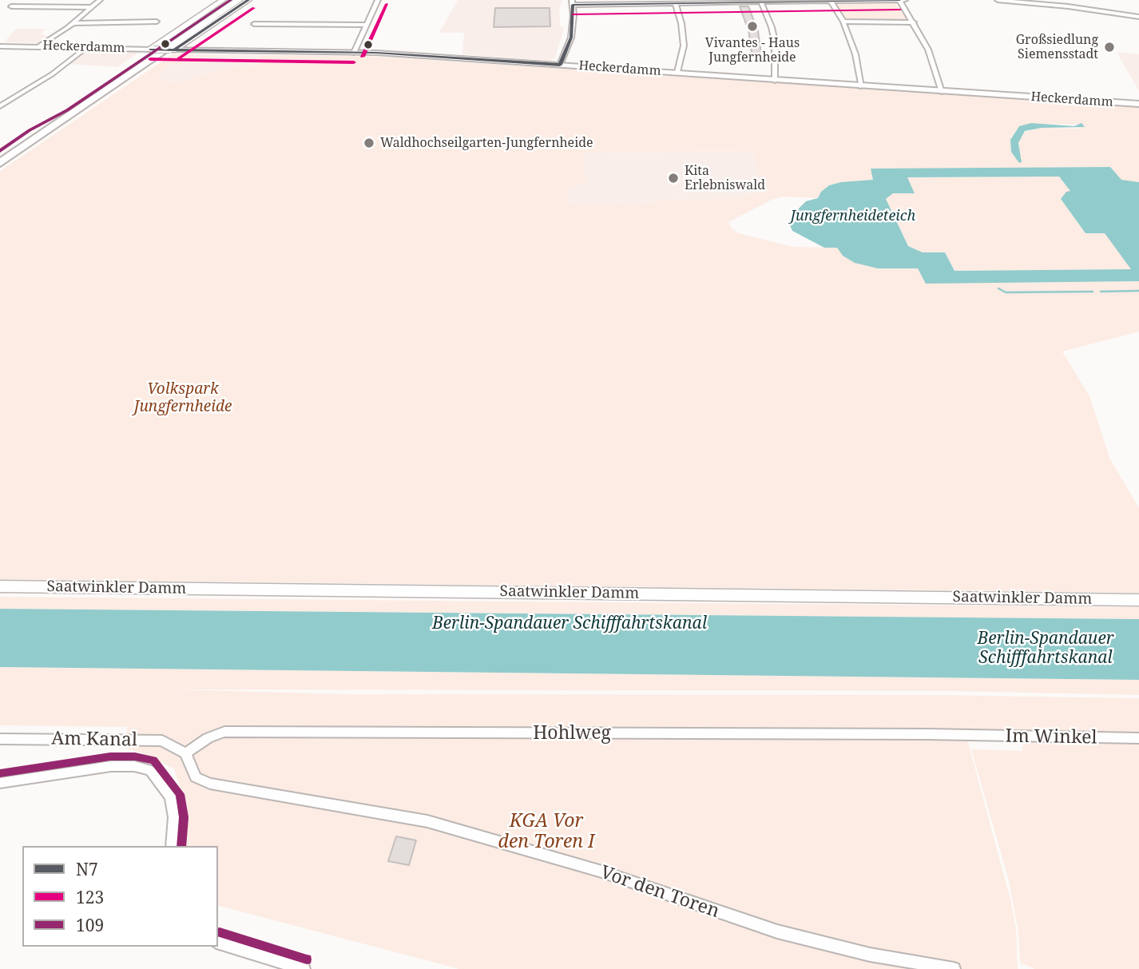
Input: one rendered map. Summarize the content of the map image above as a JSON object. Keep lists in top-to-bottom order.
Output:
{
  "streets": {
    "main road": ["Saatwinkler Damm"],
    "street": [
      "Heckerdamm",
      "Hohlweg",
      "Im Winkel",
      "Am Kanal",
      "Vor den Toren"
    ]
  },
  "crossings": [
    ["Hohlweg", "Im Winkel"],
    ["Hohlweg", "Am Kanal"],
    ["Hohlweg", "Vor den Toren"],
    ["Am Kanal", "Vor den Toren"]
  ],
  "water": ["Jungfernheideteich", "Berlin-Spandauer Schifffahrtskanal"],
  "parks": ["Volkspark Jungfernheide", "KGA Vor den Toren I"],
  "places": [
    "Vivantes - Haus Jungfernheide",
    "Großsiedlung Siemensstadt",
    "Waldhochseilgarten-Jungfernheide",
    "Kita Erlebniswald"
  ],
  "lines": ["transit line N7", "transit line 109", "transit line 123"],
  "legend": ["N7", "123", "109"]
}
